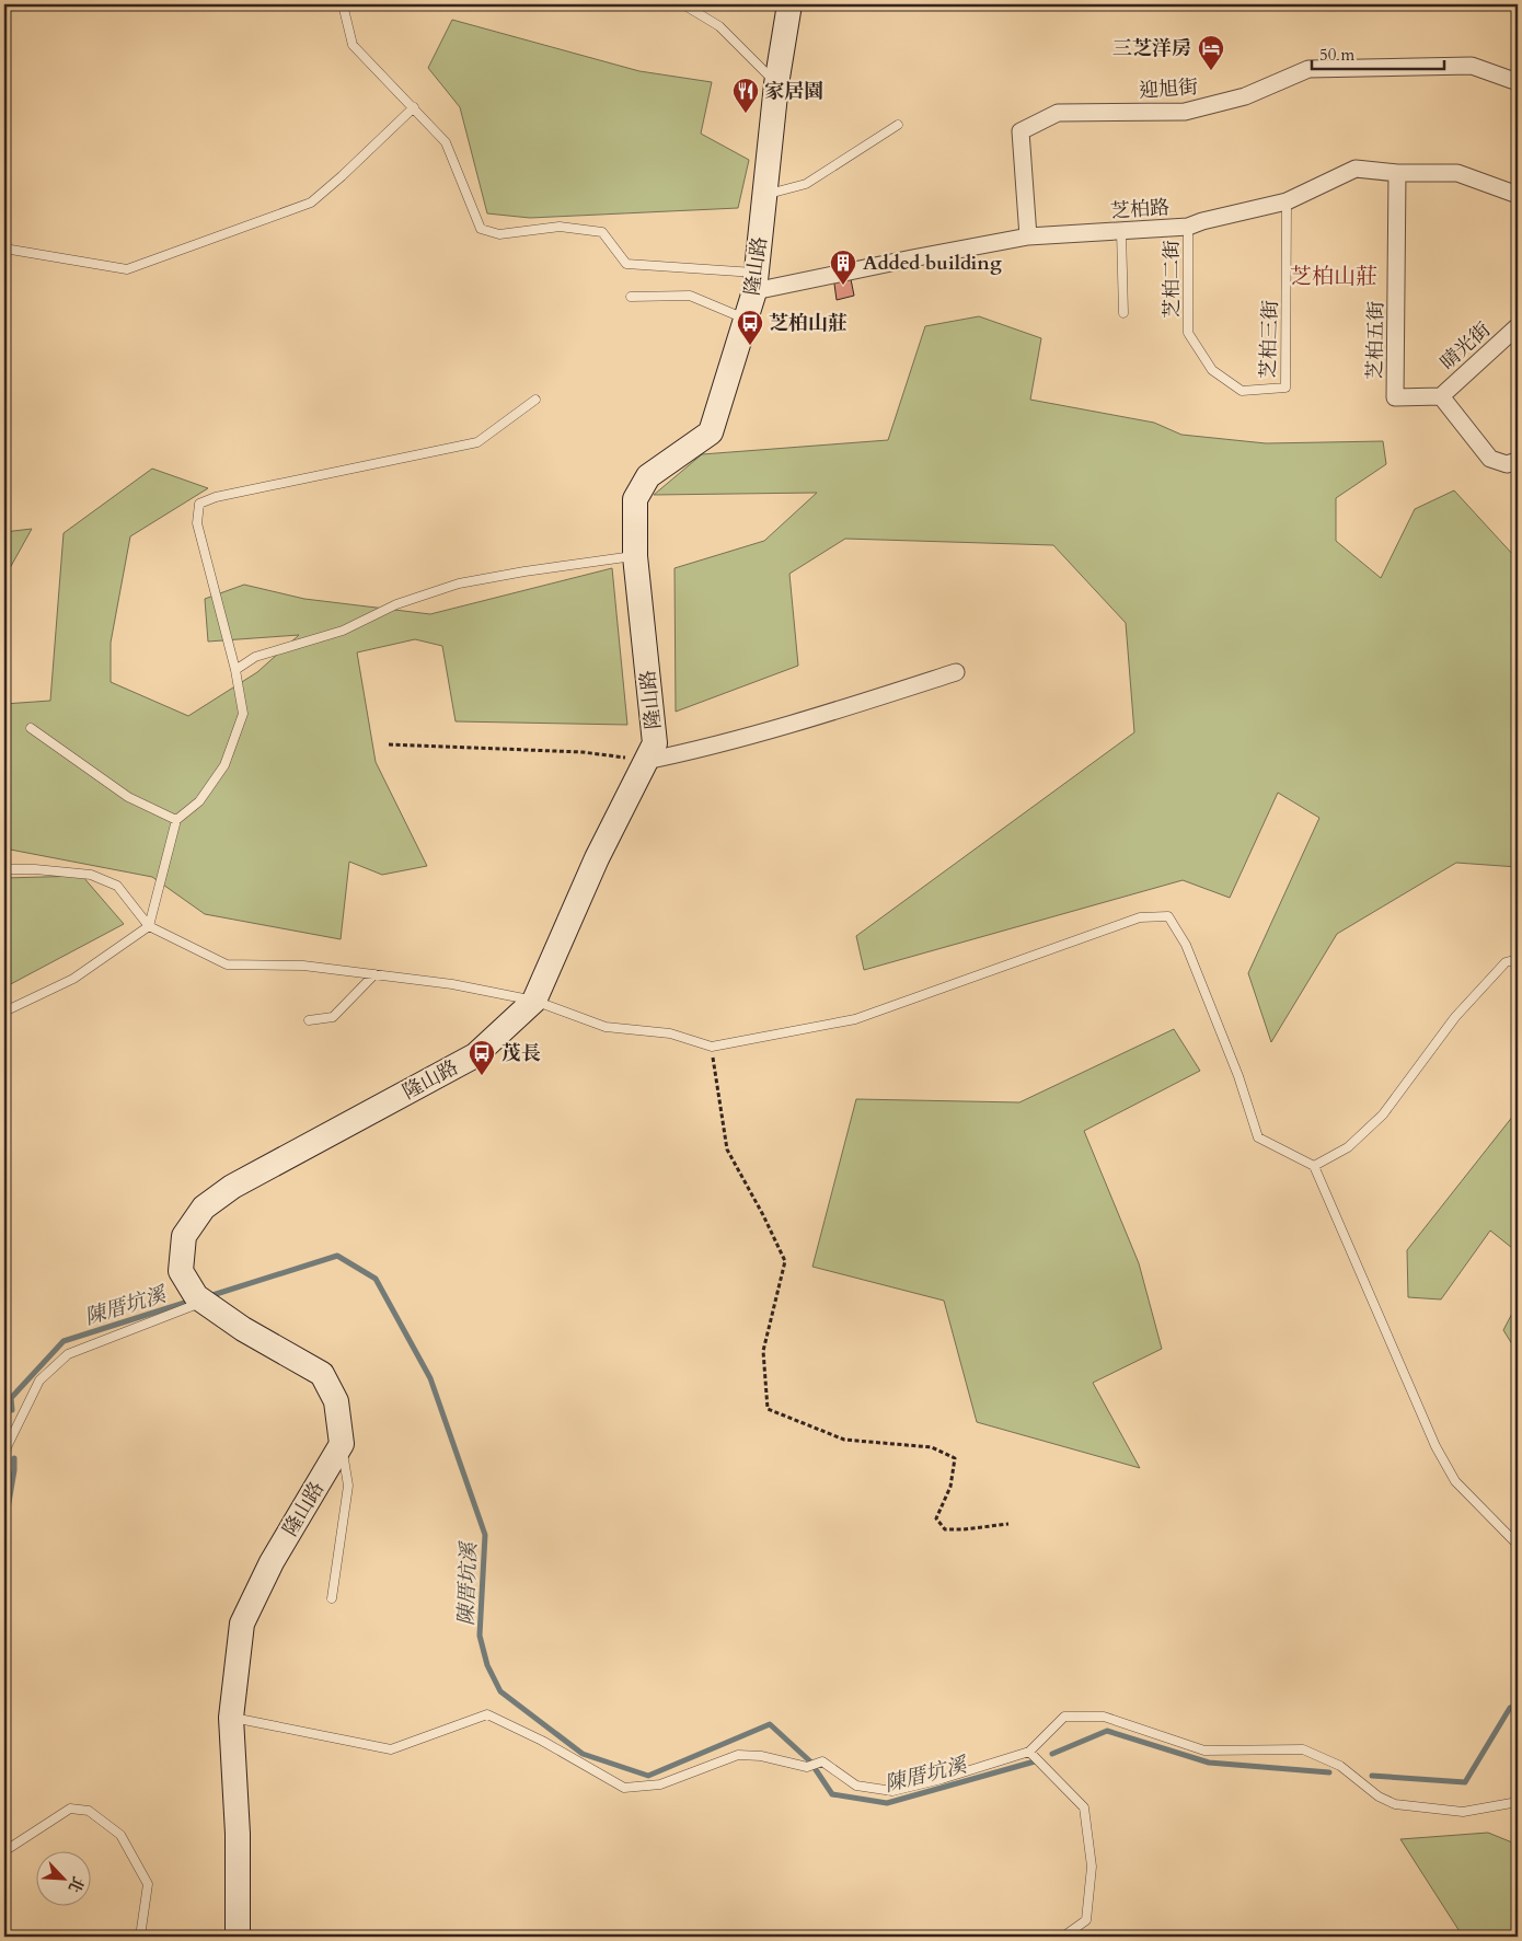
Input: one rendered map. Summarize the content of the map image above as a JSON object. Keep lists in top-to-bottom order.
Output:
{
  "streets": {
    "street": [
      "迎旭街",
      "芝柏路",
      "隆山路",
      "芝柏五街",
      "晴光街"
    ],
    "lane": ["芝柏二街", "芝柏三街"]
  },
  "crossings": [
    ["迎旭街", "芝柏路"],
    ["芝柏路", "隆山路"],
    ["芝柏路", "芝柏二街"],
    ["芝柏路", "芝柏三街"],
    ["芝柏路", "芝柏五街"],
    ["芝柏二街", "芝柏三街"],
    ["芝柏五街", "晴光街"]
  ],
  "districts": ["芝柏山莊"],
  "water": ["陳厝坑溪"],
  "places": {
    "hotel": ["三芝洋房"],
    "restaurant": ["家居園"],
    "building": ["Added building"],
    "bus stop": ["芝柏山莊", "茂長"]
  },
  "scale_bar": "50 m",
  "north": "bottom right"
}
